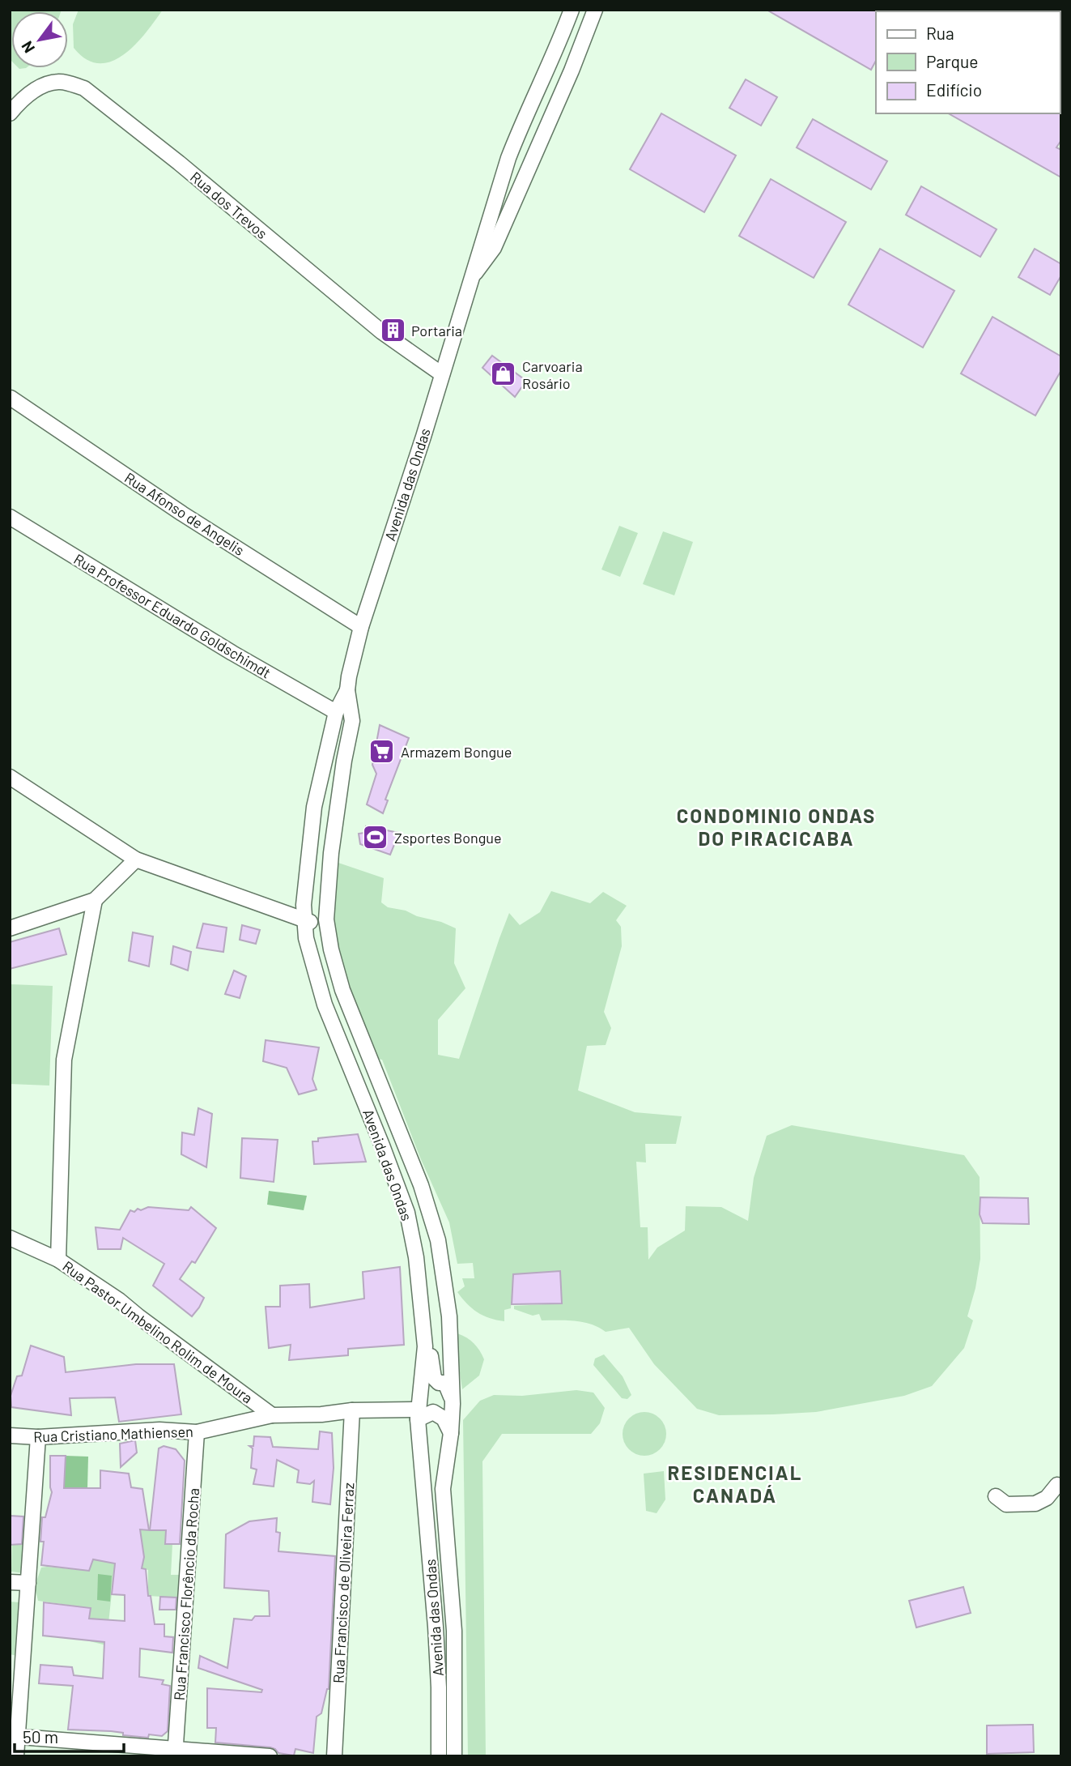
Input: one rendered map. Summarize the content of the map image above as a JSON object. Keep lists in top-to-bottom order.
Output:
{
  "streets": {
    "street": [
      "Rua dos Trevos",
      "Avenida das Ondas",
      "Rua Afonso de Angelis",
      "Rua Professor Eduardo Goldschimdt",
      "Rua Pastor Umbelino Rolim de Moura",
      "Rua Cristiano Mathiensen",
      "Rua Francisco de Oliveira Ferraz",
      "Rua Francisco Florêncio da Rocha"
    ]
  },
  "crossings": [
    ["Rua dos Trevos", "Avenida das Ondas"],
    ["Avenida das Ondas", "Rua Afonso de Angelis"],
    ["Avenida das Ondas", "Rua Professor Eduardo Goldschimdt"],
    ["Avenida das Ondas", "Rua Cristiano Mathiensen"],
    ["Rua Pastor Umbelino Rolim de Moura", "Rua Cristiano Mathiensen"],
    ["Rua Cristiano Mathiensen", "Rua Francisco de Oliveira Ferraz"],
    ["Rua Cristiano Mathiensen", "Rua Francisco Florêncio da Rocha"]
  ],
  "districts": ["CONDOMINIO ONDAS DO PIRACICABA", "RESIDENCIAL CANADÁ"],
  "places": {
    "building": ["Portaria"],
    "shop": ["Carvoaria Rosário"],
    "supermarket": ["Armazem Bongue"],
    "sports": ["Zsportes Bongue"]
  },
  "legend": ["Rua", "Parque", "Edifício"],
  "scale_bar": "50 m",
  "north": "bottom left"
}
